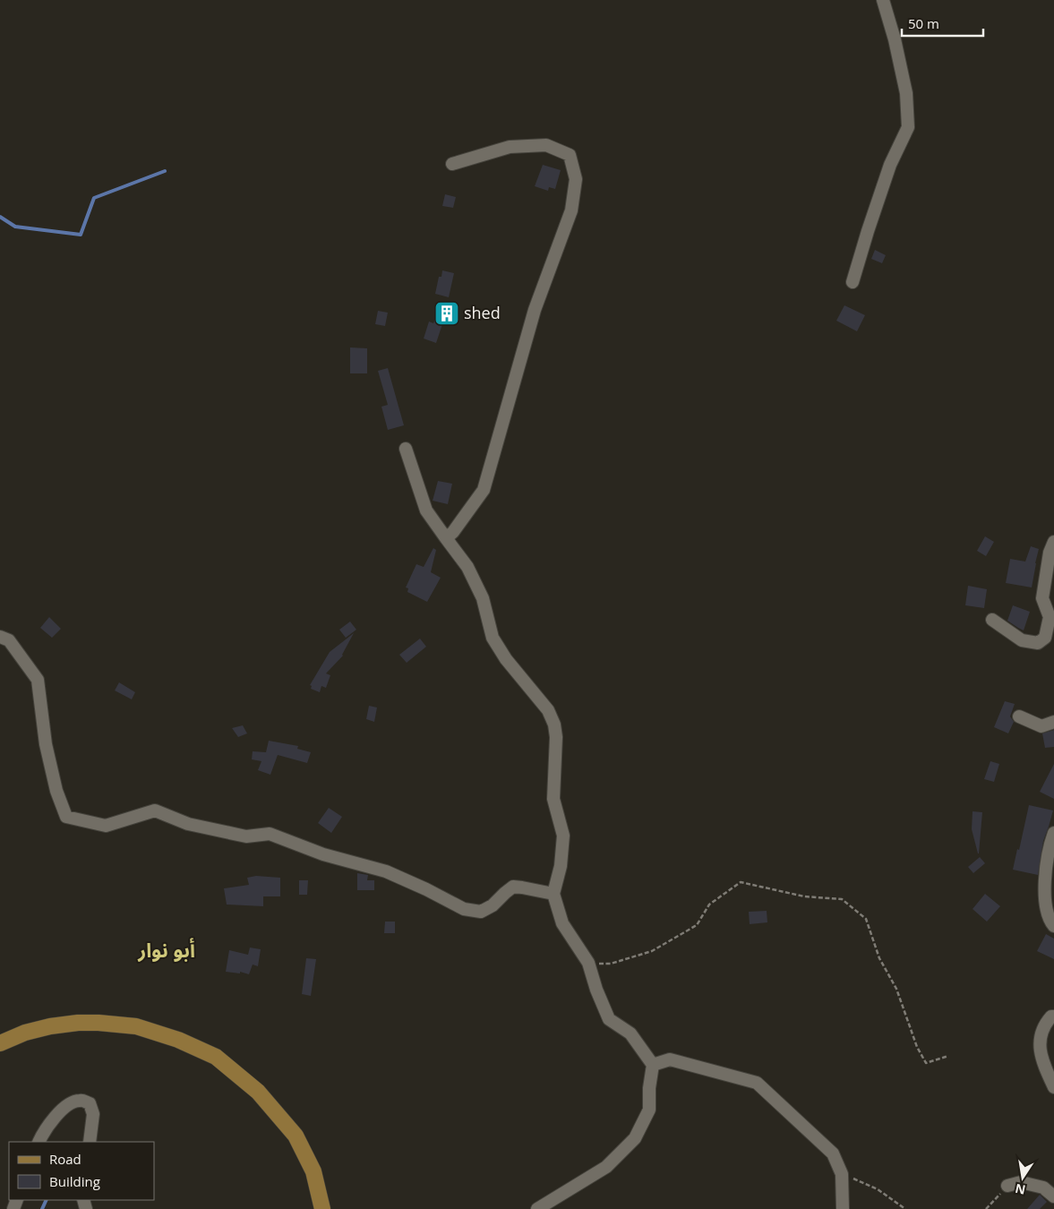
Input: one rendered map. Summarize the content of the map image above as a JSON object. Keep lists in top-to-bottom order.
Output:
{
  "districts": ["أبو نوار"],
  "places": {
    "building": ["shed"]
  },
  "legend": ["Road", "Building"],
  "scale_bar": "50 m",
  "north": "bottom"
}
